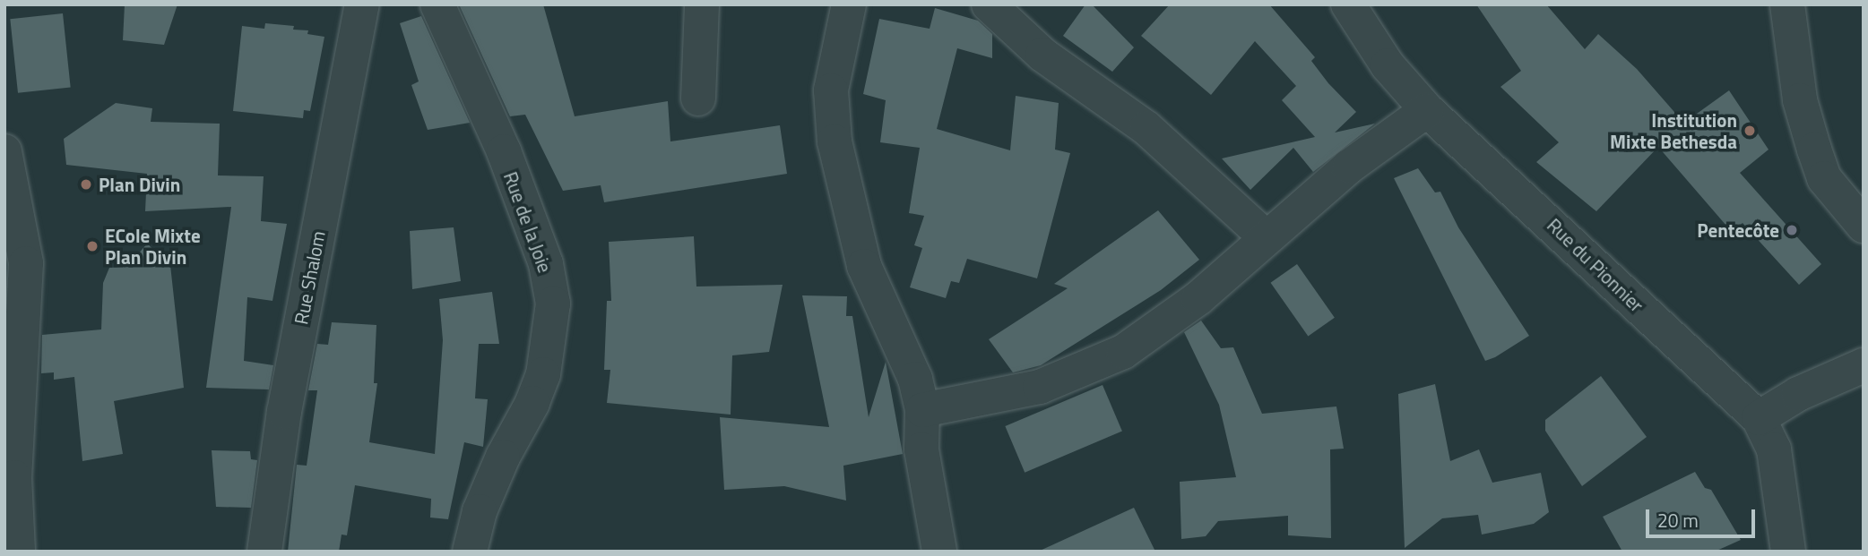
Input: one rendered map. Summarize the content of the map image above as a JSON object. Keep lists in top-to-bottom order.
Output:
{
  "streets": {
    "street": ["Rue de la Joie", "Rue du Pionnier", "Rue Shalom"]
  },
  "places": [
    "Institution Mixte Bethesda",
    "Plan Divin",
    "Pentecôte",
    "ECole Mixte Plan Divin"
  ],
  "scale_bar": "20 m"
}
